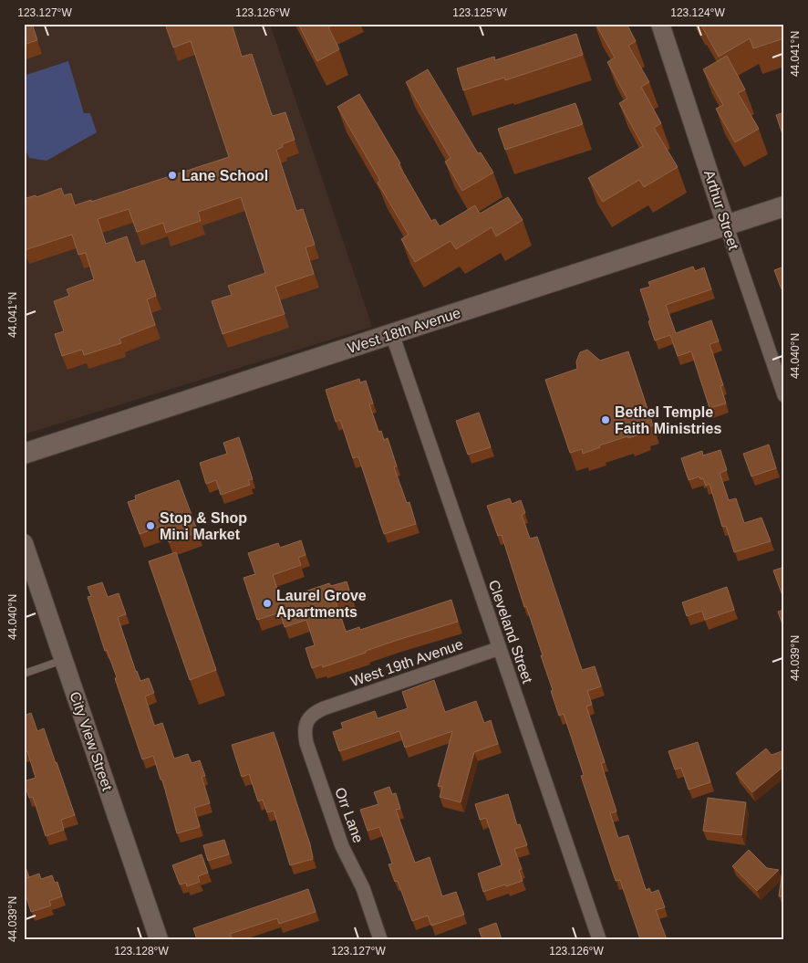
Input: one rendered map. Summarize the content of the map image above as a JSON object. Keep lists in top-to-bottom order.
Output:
{
  "streets": {
    "main road": ["West 18th Avenue"],
    "street": [
      "Arthur Street",
      "Cleveland Street",
      "West 19th Avenue",
      "City View Street",
      "Orr Lane"
    ]
  },
  "crossings": [
    ["Arthur Street", "West 18th Avenue"],
    ["West 18th Avenue", "Cleveland Street"],
    ["Cleveland Street", "West 19th Avenue"],
    ["West 19th Avenue", "Orr Lane"]
  ],
  "places": [
    "Lane School",
    "Bethel Temple Faith Ministries",
    "Stop & Shop Mini Market",
    "Laurel Grove Apartments"
  ],
  "coordinates": [
    "123.127°W",
    "123.126°W",
    "123.125°W",
    "123.124°W",
    "44.041°N",
    "44.040°N",
    "44.039°N",
    "123.128°W"
  ]
}
